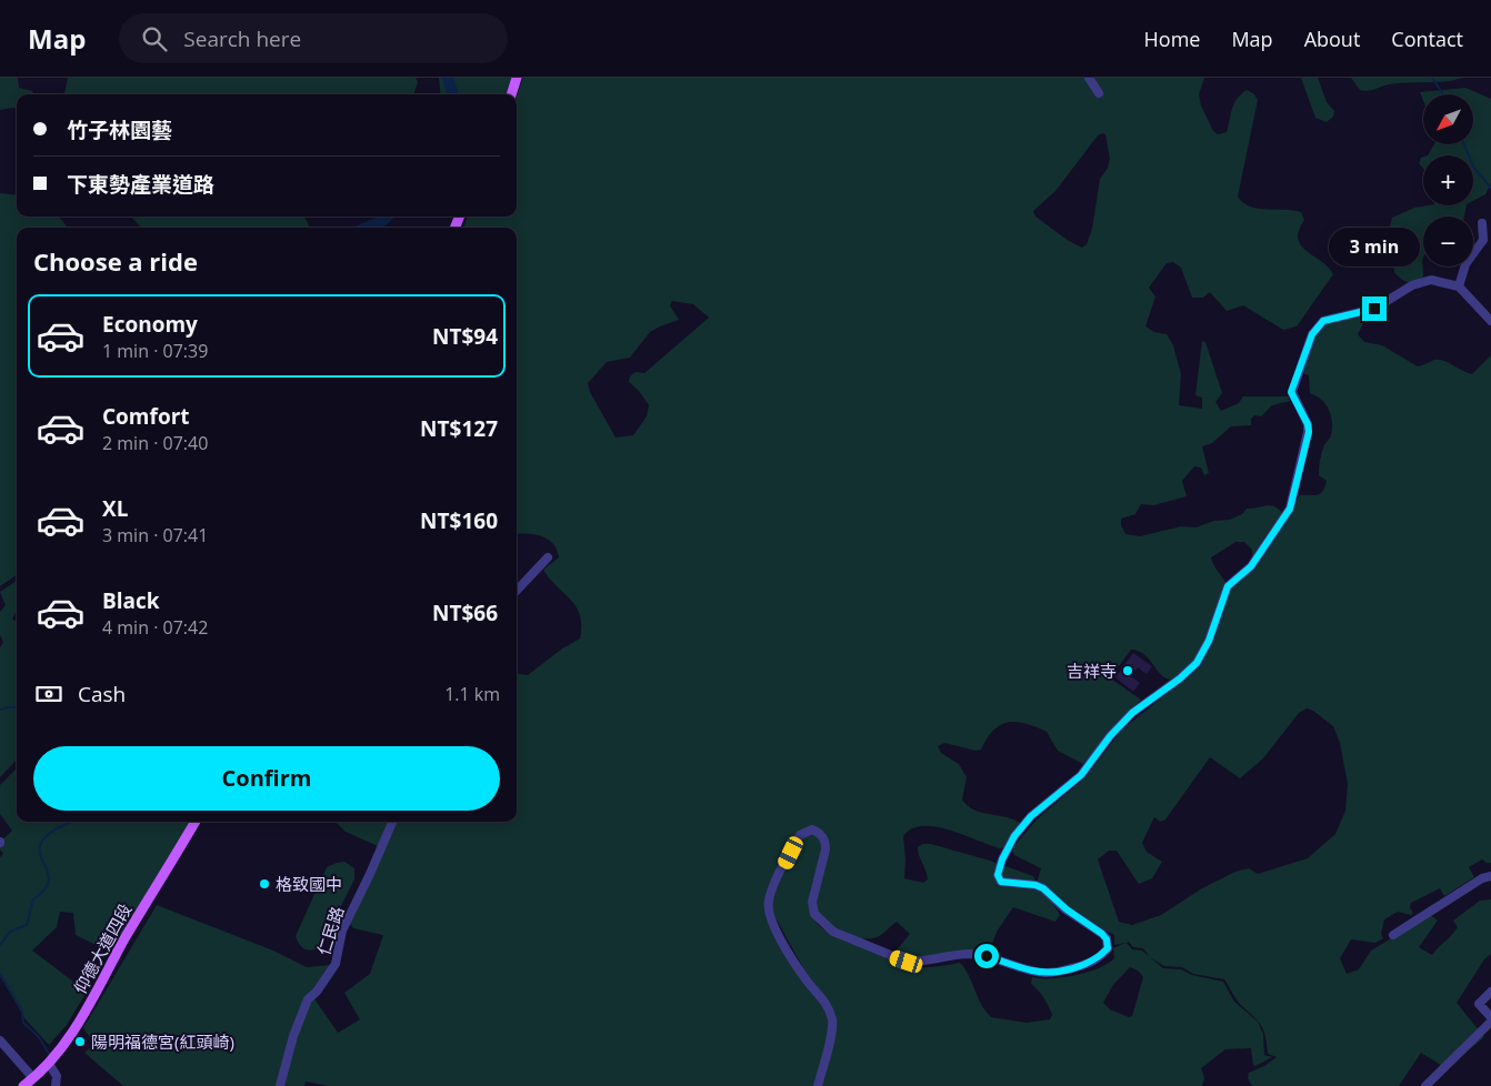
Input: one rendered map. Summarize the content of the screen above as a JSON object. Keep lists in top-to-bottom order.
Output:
{
  "streets": {
    "main road": ["仰德大道四段"],
    "street": ["仁民路"]
  },
  "places": ["吉祥寺", "格致國中", "陽明福德宮(紅頭崎)"],
  "north": "bottom left",
  "page": {
    "header": "Map",
    "search": "Search here",
    "nav": [
      "Home",
      "Map",
      "About",
      "Contact"
    ],
    "map_buttons": ["+", "−"],
    "banner": ["竹子林園藝", "下東勢產業道路"],
    "bubble": "3 min",
    "heading": "Choose a ride",
    "list": [
      {
        "name": "Economy",
        "note": "1 min · 07:39",
        "value": "NT$94"
      },
      {
        "name": "Comfort",
        "note": "2 min · 07:40",
        "value": "NT$127"
      },
      {
        "name": "XL",
        "note": "3 min · 07:41",
        "value": "NT$160"
      },
      {
        "name": "Black",
        "note": "4 min · 07:42",
        "value": "NT$66"
      }
    ],
    "pay": ["Cash", "1.1 km"],
    "buttons": "Confirm"
  }
}
